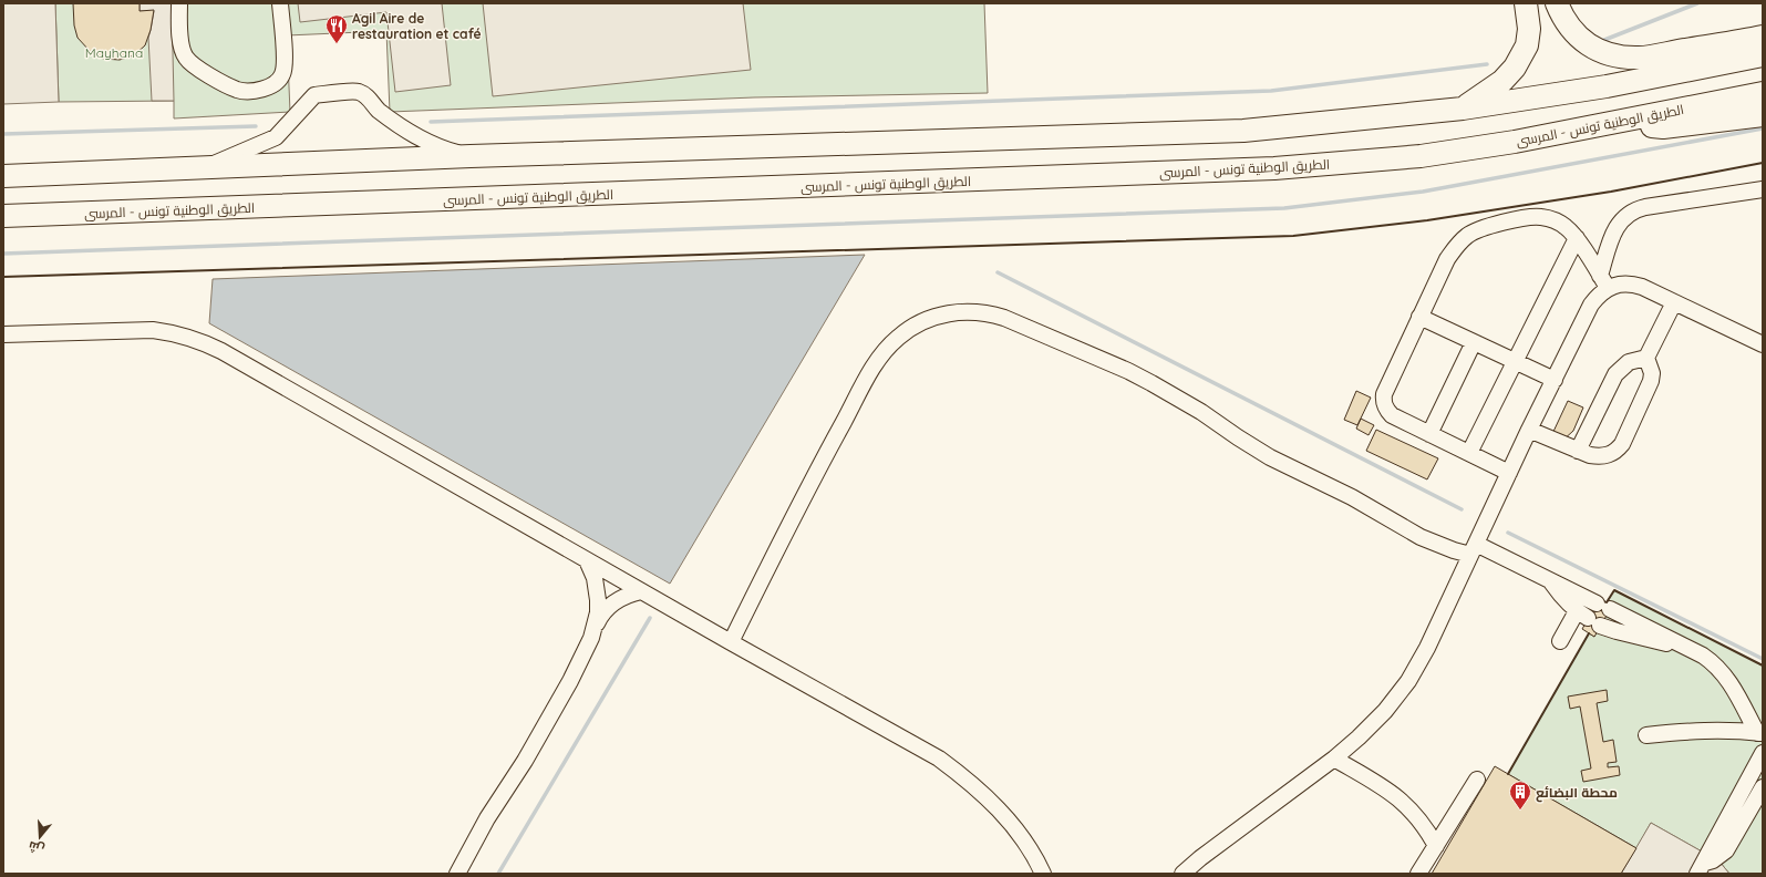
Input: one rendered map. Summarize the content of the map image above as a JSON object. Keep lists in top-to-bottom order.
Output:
{
  "streets": {
    "highway": ["الطريق الوطنية تونس - المرسى"]
  },
  "parks": ["Mayhana"],
  "places": {
    "restaurant": ["Agil Aire de restauration et café"],
    "building": ["محطة البضائع"]
  },
  "north": "bottom"
}
